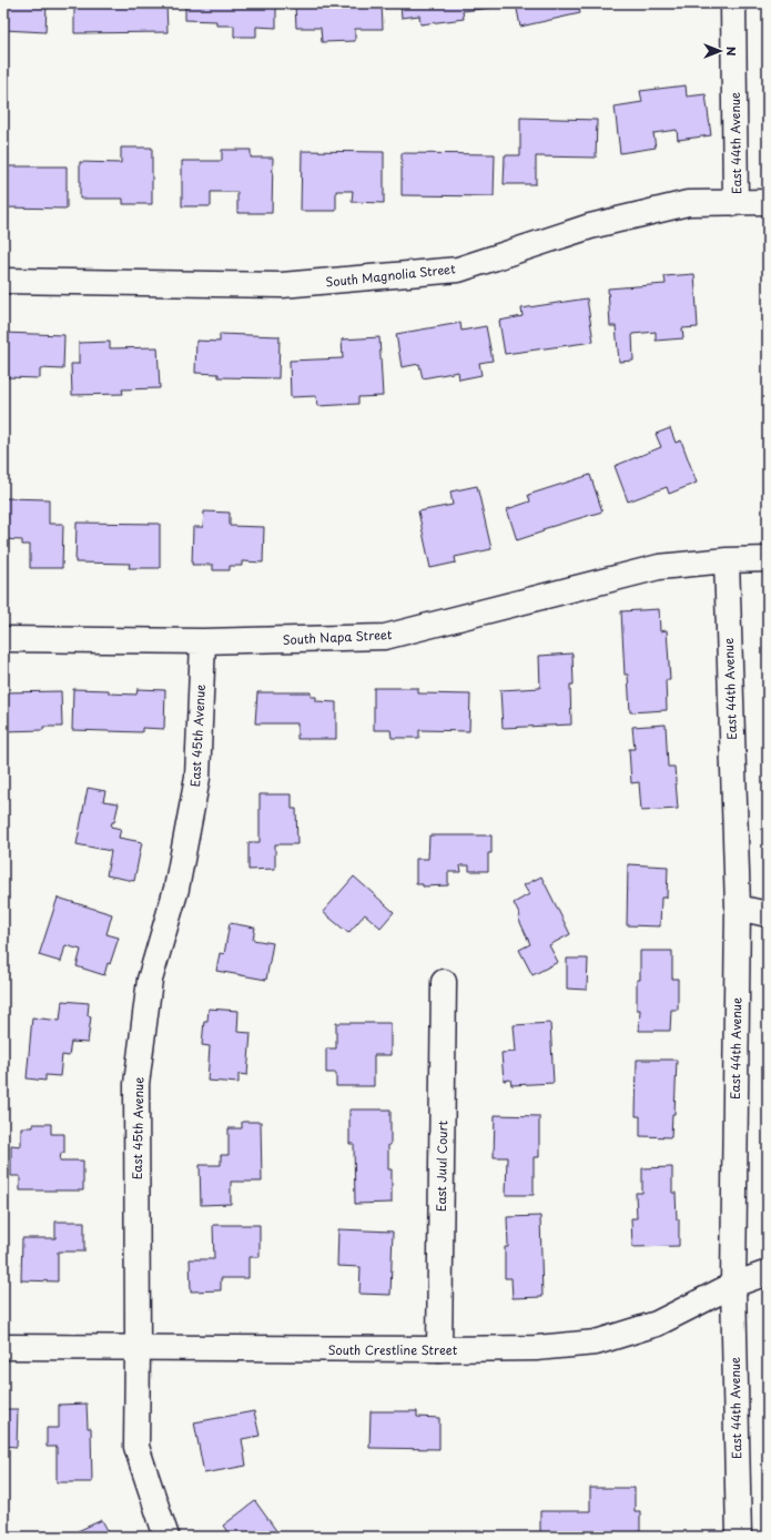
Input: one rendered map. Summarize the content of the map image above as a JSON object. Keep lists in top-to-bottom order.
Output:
{
  "streets": {
    "street": [
      "East 44th Avenue",
      "South Magnolia Street",
      "South Napa Street",
      "East 45th Avenue",
      "East Juul Court",
      "South Crestline Street"
    ]
  },
  "crossings": [
    ["East 44th Avenue", "South Magnolia Street"],
    ["East 44th Avenue", "South Napa Street"],
    ["East 44th Avenue", "South Crestline Street"],
    ["South Napa Street", "East 45th Avenue"],
    ["East 45th Avenue", "South Crestline Street"],
    ["East Juul Court", "South Crestline Street"]
  ],
  "north": "right"
}
